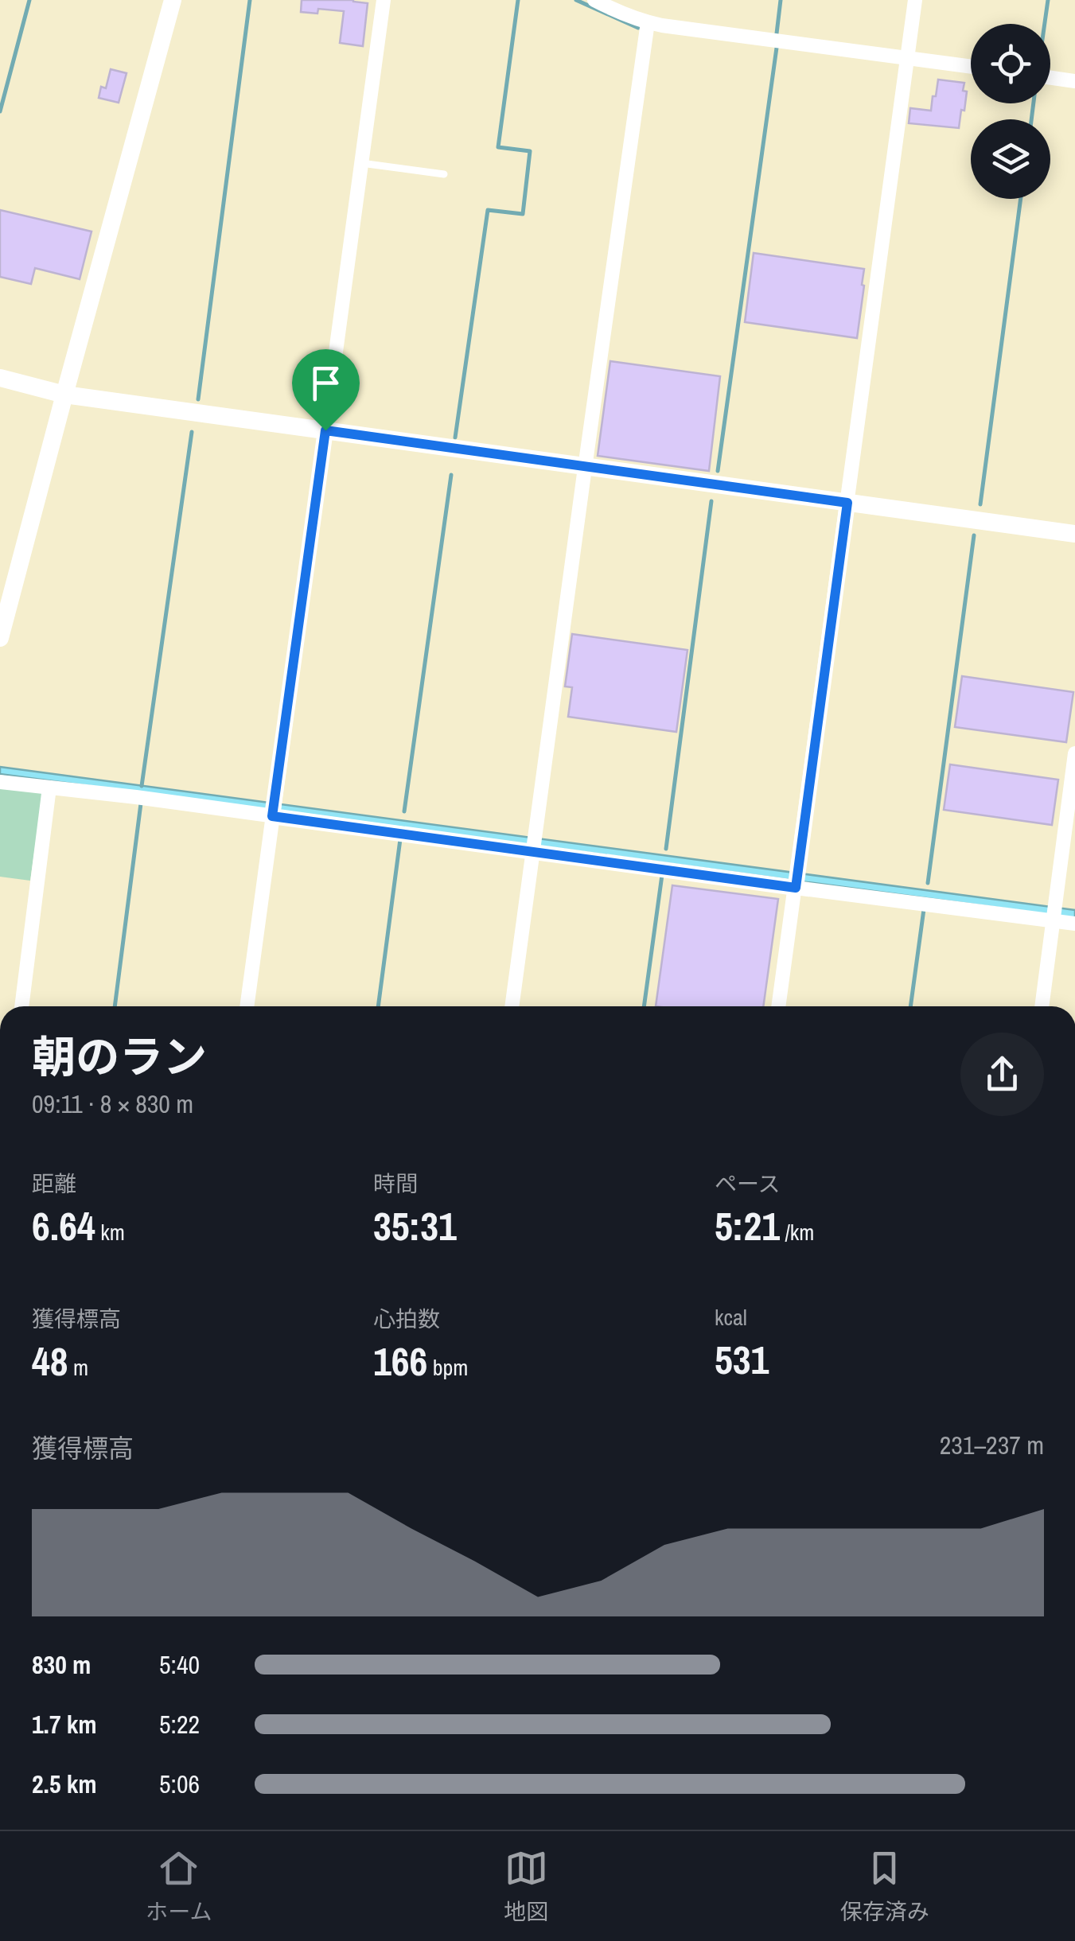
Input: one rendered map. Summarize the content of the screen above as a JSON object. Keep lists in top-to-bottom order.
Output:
{
  "page": {
    "heading": ["朝のラン", "09:11 · 8 × 830 m"],
    "stats": [
      ["距離", "6.64 km"],
      ["時間", "35:31"],
      ["ペース", "5:21 /km"],
      ["獲得標高", "48 m"],
      ["心拍数", "166 bpm"],
      ["kcal", "531"]
    ],
    "chart": ["獲得標高", "231–237 m"],
    "list": [
      {
        "name": "830 m",
        "note": "5:40"
      },
      {
        "name": "1.7 km",
        "note": "5:22"
      },
      {
        "name": "2.5 km",
        "note": "5:06"
      }
    ],
    "tabs": ["ホーム", "地図", "保存済み"]
  }
}
